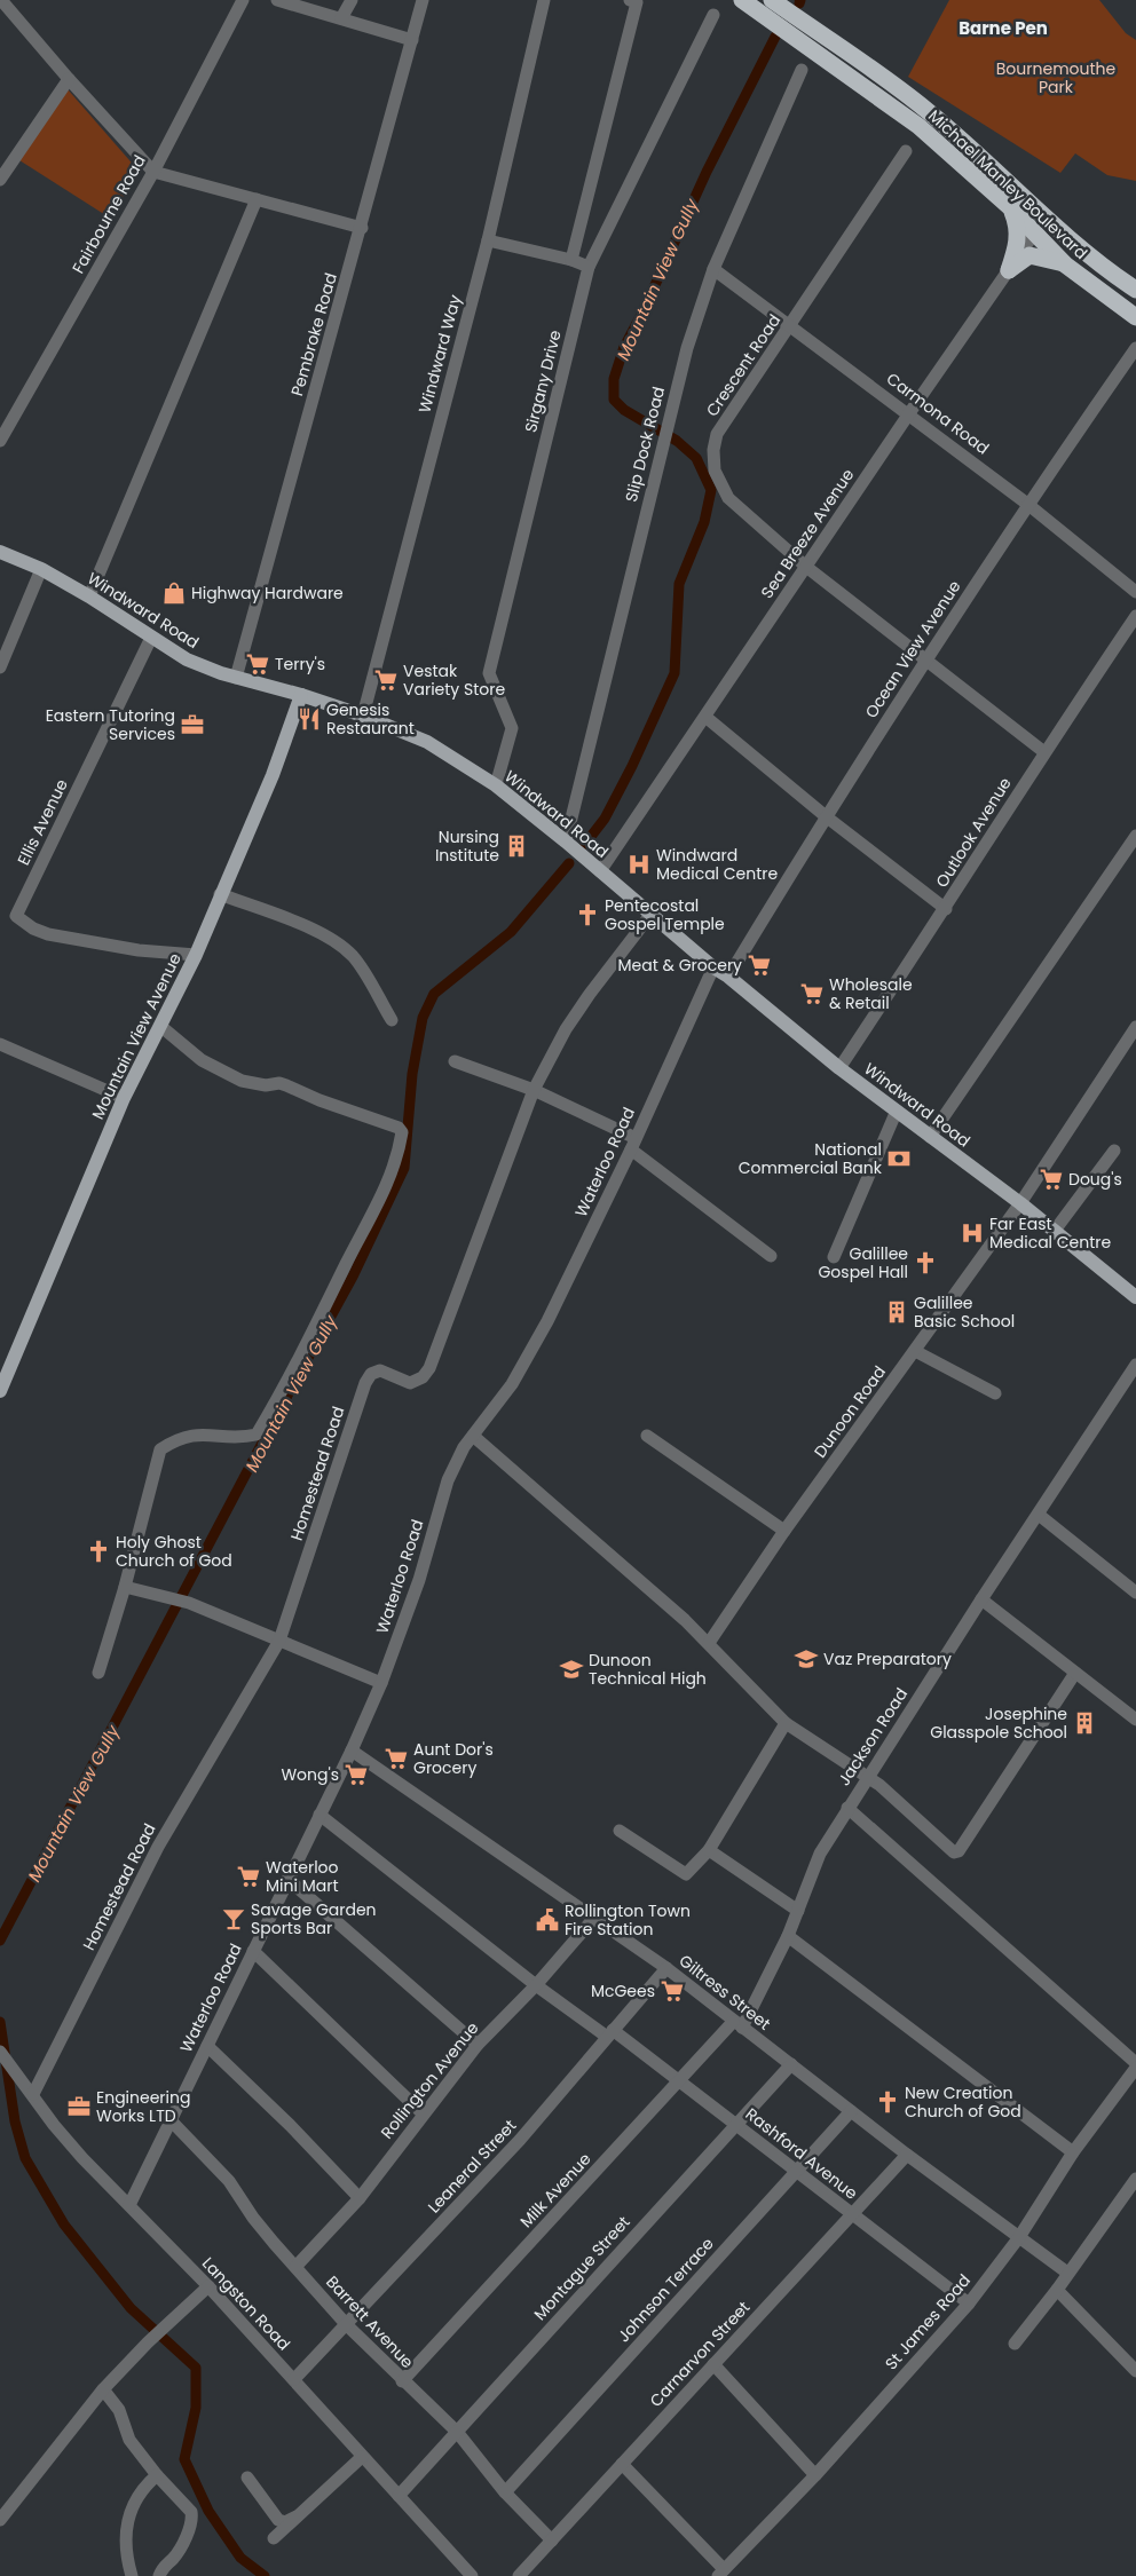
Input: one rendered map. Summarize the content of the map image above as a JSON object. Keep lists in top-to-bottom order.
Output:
{
  "streets": {
    "highway": ["Michael Manley Boulevard"],
    "main road": ["Windward Road", "Mountain View Avenue"],
    "street": [
      "Fairbourne Road",
      "Pembroke Road",
      "Windward Way",
      "Crescent Road",
      "Sirgany Drive",
      "Carmona Road",
      "Slip Dock Road",
      "Sea Breeze Avenue",
      "Ocean View Avenue",
      "Ellis Avenue",
      "Outlook Avenue",
      "Waterloo Road",
      "Dunoon Road",
      "Homestead Road",
      "Jackson Road",
      "Giltress Street",
      "Rollington Avenue",
      "Rashford Avenue",
      "Leaneral Street",
      "Milk Avenue",
      "Montague Street",
      "Johnson Terrace",
      "Langston Road",
      "Barrett Avenue",
      "St James Road",
      "Carnarvon Street"
    ]
  },
  "crossings": [
    ["Michael Manley Boulevard", "Sea Breeze Avenue"],
    ["Pembroke Road", "Windward Road"],
    ["Windward Way", "Windward Road"],
    ["Crescent Road", "Carmona Road"],
    ["Crescent Road", "Sea Breeze Avenue"],
    ["Crescent Road", "Ocean View Avenue"],
    ["Crescent Road", "Outlook Avenue"],
    ["Sirgany Drive", "Windward Road"],
    ["Carmona Road", "Slip Dock Road"],
    ["Carmona Road", "Sea Breeze Avenue"],
    ["Carmona Road", "Ocean View Avenue"],
    ["Slip Dock Road", "Windward Road"],
    ["Sea Breeze Avenue", "Windward Road"],
    ["Windward Road", "Ocean View Avenue"],
    ["Windward Road", "Ellis Avenue"],
    ["Windward Road", "Outlook Avenue"],
    ["Windward Road", "Mountain View Avenue"],
    ["Windward Road", "Waterloo Road"],
    ["Windward Road", "Dunoon Road"],
    ["Windward Road", "Homestead Road"],
    ["Ellis Avenue", "Mountain View Avenue"],
    ["Waterloo Road", "Giltress Street"],
    ["Waterloo Road", "Rashford Avenue"],
    ["Waterloo Road", "Langston Road"],
    ["Waterloo Road", "Barrett Avenue"],
    ["Homestead Road", "Langston Road"],
    ["Jackson Road", "Giltress Street"],
    ["Jackson Road", "Milk Avenue"],
    ["Giltress Street", "Rollington Avenue"],
    ["Giltress Street", "Leaneral Street"],
    ["Giltress Street", "Milk Avenue"],
    ["Giltress Street", "Montague Street"],
    ["Giltress Street", "Johnson Terrace"],
    ["Giltress Street", "St James Road"],
    ["Giltress Street", "Carnarvon Street"],
    ["Rollington Avenue", "Rashford Avenue"],
    ["Rollington Avenue", "Barrett Avenue"],
    ["Rashford Avenue", "Leaneral Street"],
    ["Rashford Avenue", "Milk Avenue"],
    ["Rashford Avenue", "Montague Street"],
    ["Rashford Avenue", "Johnson Terrace"],
    ["Rashford Avenue", "St James Road"],
    ["Rashford Avenue", "Carnarvon Street"],
    ["Leaneral Street", "Langston Road"],
    ["Leaneral Street", "Barrett Avenue"],
    ["Milk Avenue", "Barrett Avenue"],
    ["Montague Street", "Langston Road"],
    ["Montague Street", "Barrett Avenue"],
    ["Johnson Terrace", "Barrett Avenue"],
    ["Barrett Avenue", "Carnarvon Street"]
  ],
  "districts": ["Barne Pen"],
  "water": ["Mountain View Gully"],
  "parks": ["Bournemouthe Park"],
  "places": {
    "shop": ["Highway Hardware"],
    "supermarket": [
      "Terry's",
      "Vestak Variety Store",
      "Meat & Grocery",
      "Wholesale & Retail",
      "Doug's",
      "Aunt Dor's Grocery",
      "Wong's",
      "Waterloo Mini Mart",
      "McGees"
    ],
    "restaurant": ["Genesis Restaurant"],
    "office": ["Eastern Tutoring Services", "Engineering Works LTD"],
    "building": ["Nursing Institute", "Galillee Basic School", "Josephine Glasspole School"],
    "hospital": ["Windward Medical Centre", "Far East Medical Centre"],
    "church": [
      "Pentecostal Gospel Temple",
      "Galillee Gospel Hall",
      "Holy Ghost Church of God",
      "New Creation Church of God"
    ],
    "bank": ["National Commercial Bank"],
    "school or university": ["Vaz Preparatory", "Dunoon Technical High"],
    "bar": ["Savage Garden Sports Bar"],
    "public building": ["Rollington Town Fire Station"]
  }
}
